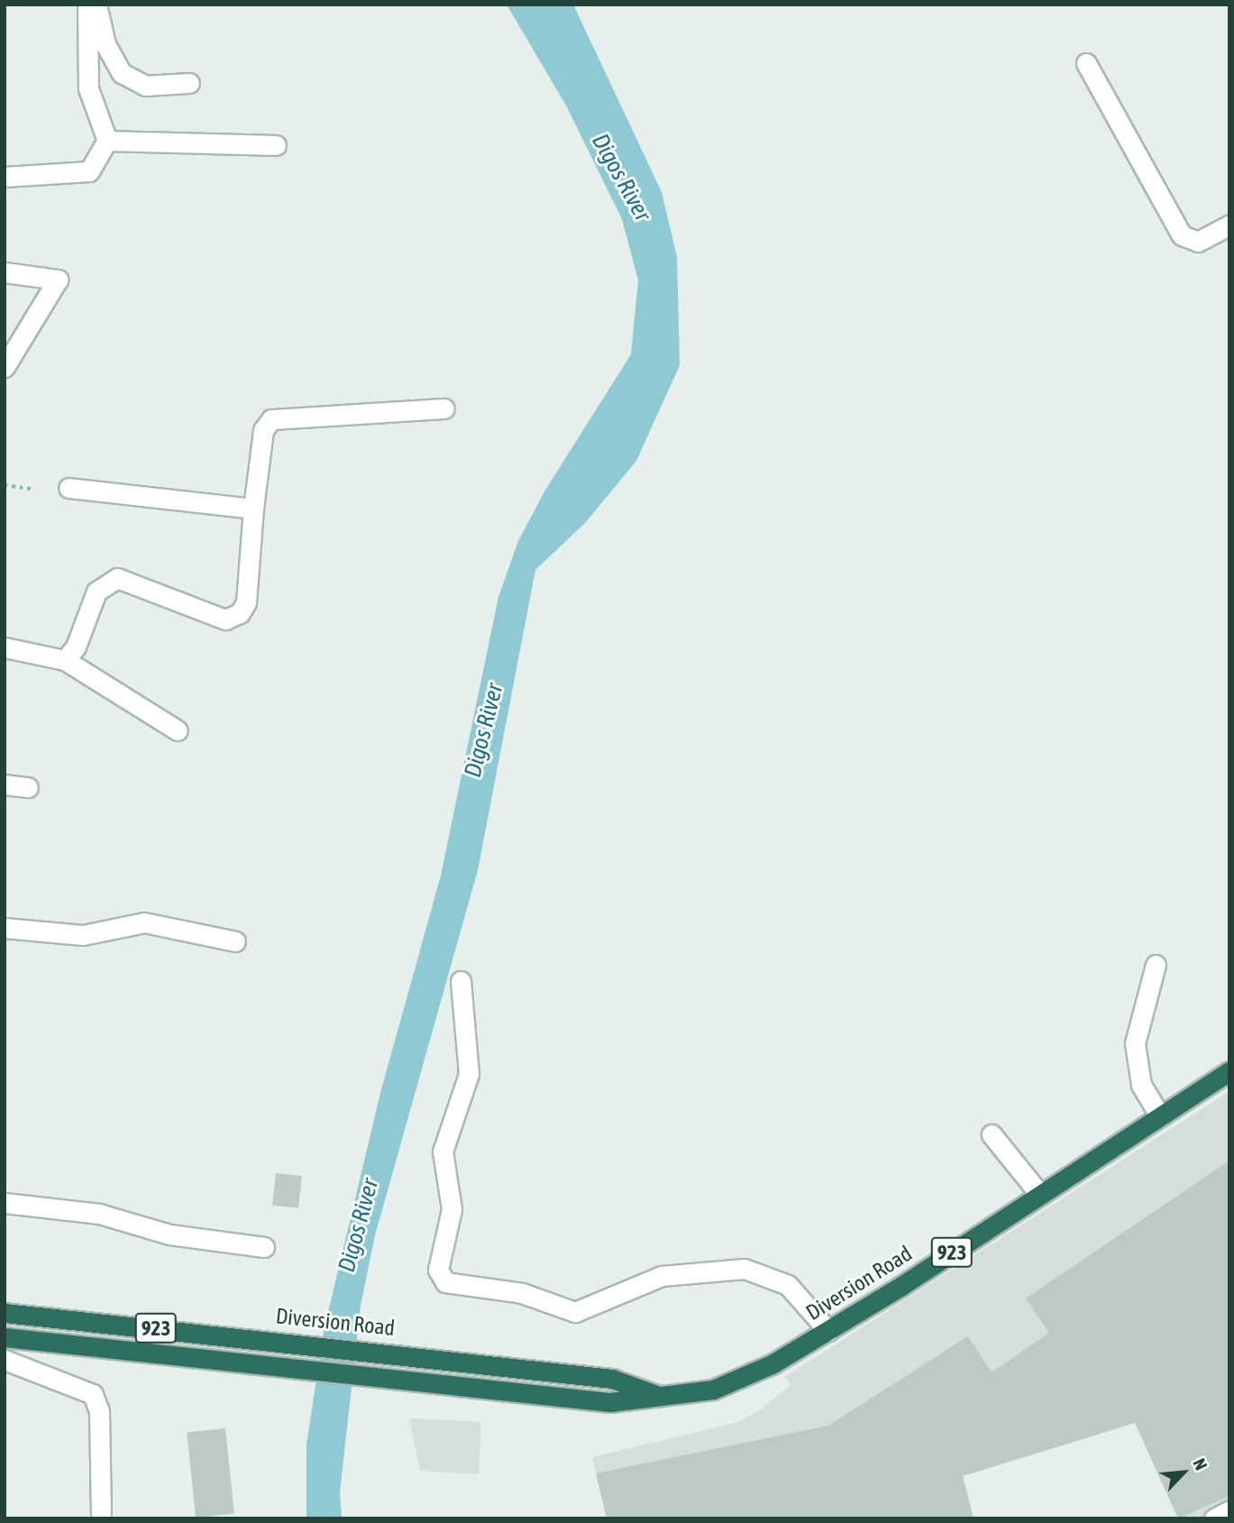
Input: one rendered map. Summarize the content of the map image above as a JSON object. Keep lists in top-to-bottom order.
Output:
{
  "streets": {
    "highway": ["923", "Diversion Road"]
  },
  "water": ["Digos River"],
  "north": "top right"
}
